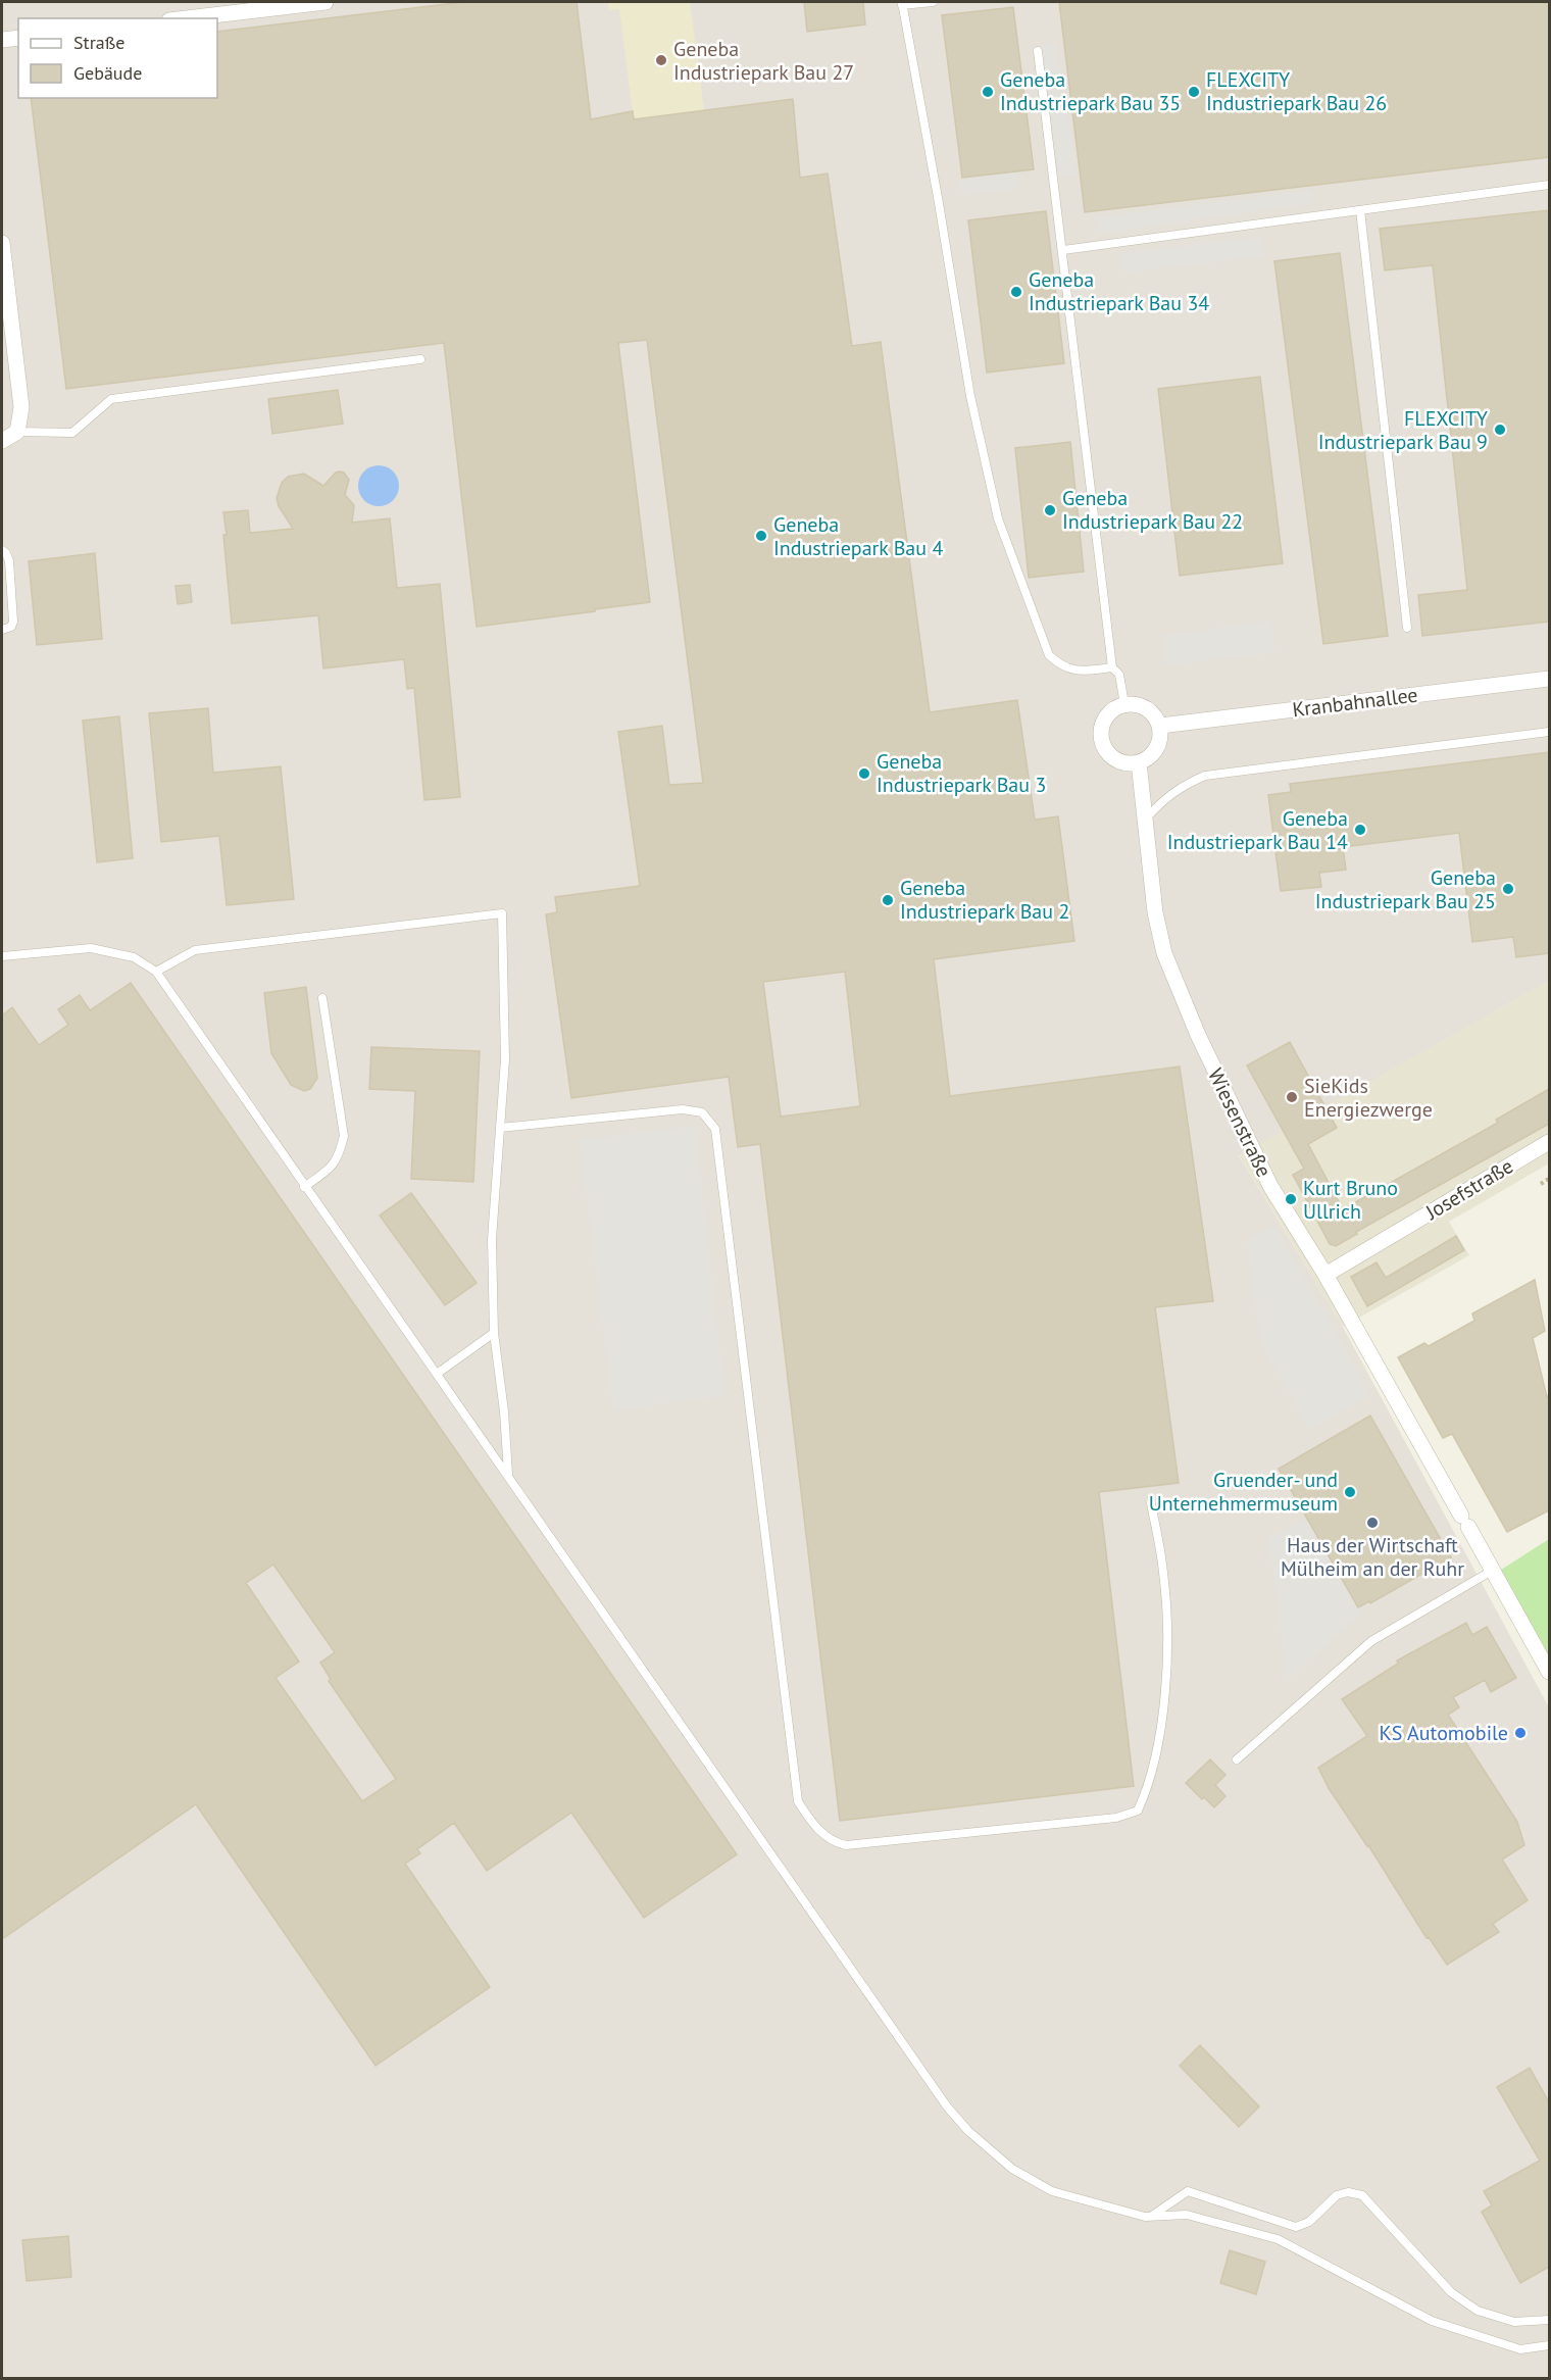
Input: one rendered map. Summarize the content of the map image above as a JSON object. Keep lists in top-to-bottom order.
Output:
{
  "streets": {
    "street": ["Kranbahnallee", "Wiesenstraße", "Josefstraße"]
  },
  "crossings": [
    ["Kranbahnallee", "Wiesenstraße"],
    ["Wiesenstraße", "Josefstraße"]
  ],
  "places": [
    "Geneba Industriepark Bau 27",
    "Geneba Industriepark Bau 35",
    "FLEXCITY Industriepark Bau 26",
    "Geneba Industriepark Bau 34",
    "FLEXCITY Industriepark Bau 9",
    "Geneba Industriepark Bau 22",
    "Geneba Industriepark Bau 4",
    "Geneba Industriepark Bau 3",
    "Geneba Industriepark Bau 14",
    "Geneba Industriepark Bau 25",
    "Geneba Industriepark Bau 2",
    "SieKids Energiezwerge",
    "Kurt Bruno Ullrich",
    "Gruender- und Unternehmermuseum",
    "Haus der Wirtschaft Mülheim an der Ruhr",
    "KS Automobile"
  ],
  "legend": ["Straße", "Gebäude"]
}
